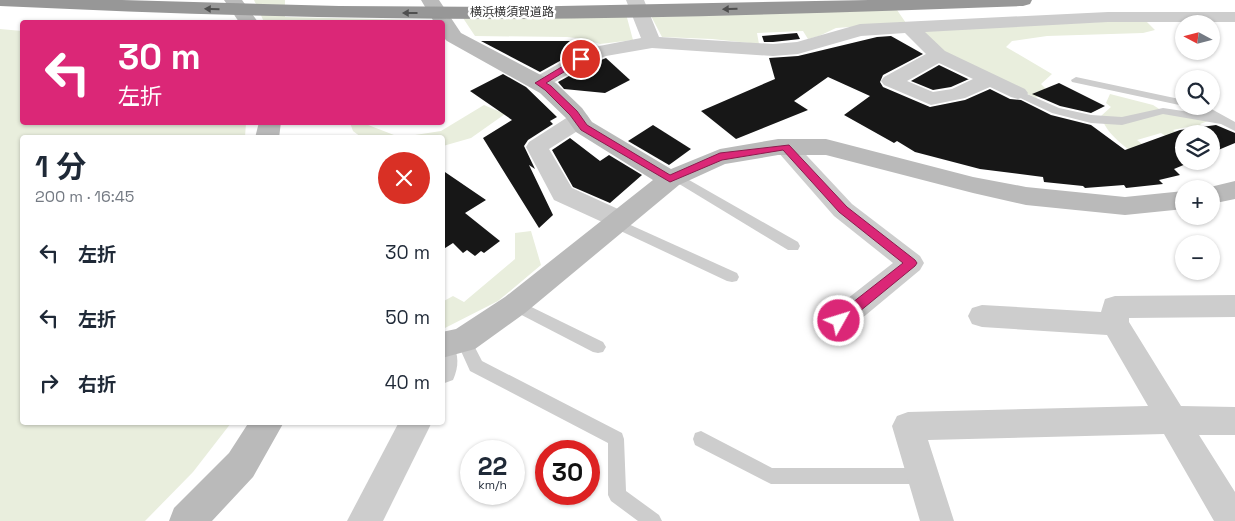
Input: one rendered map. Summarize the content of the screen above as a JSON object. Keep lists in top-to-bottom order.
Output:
{
  "streets": {
    "highway": ["横浜横須賀道路"]
  },
  "one_way": ["横浜横須賀道路"],
  "north": "left",
  "page": {
    "map_buttons": ["+", "−"],
    "turn": ["30 m", "左折"],
    "heading": ["1 分", "200 m · 16:45"],
    "list": [
      {
        "name": "左折",
        "value": "30 m"
      },
      {
        "name": "左折",
        "value": "50 m"
      },
      {
        "name": "右折",
        "value": "40 m"
      }
    ],
    "speed": "22 km/h",
    "limit": "30"
  }
}
